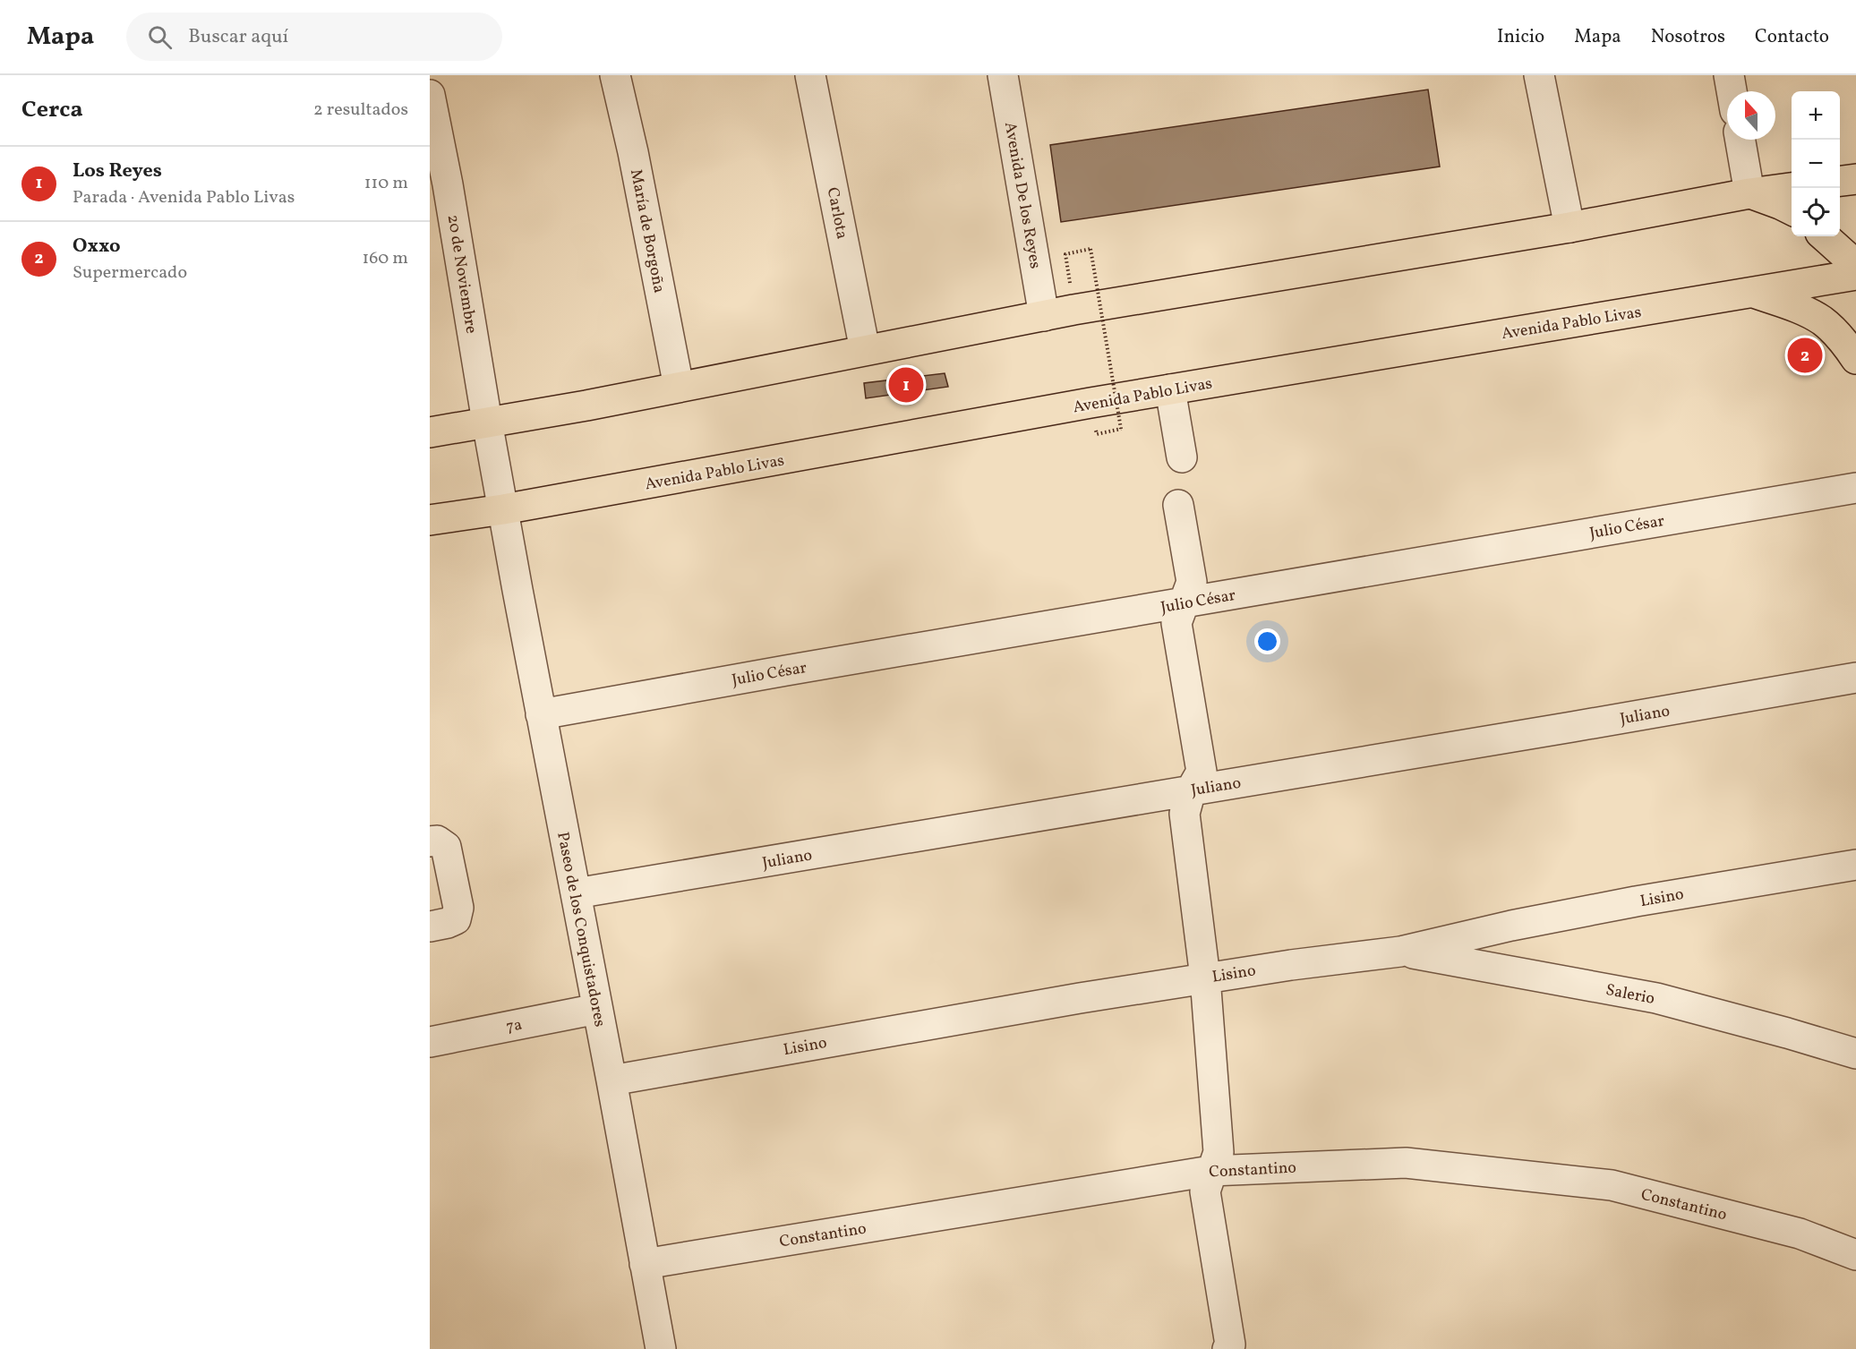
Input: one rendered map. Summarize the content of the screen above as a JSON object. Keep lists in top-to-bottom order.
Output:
{
  "streets": {
    "main road": ["Avenida Pablo Livas"],
    "street": [
      "Avenida De los Reyes",
      "Carlota",
      "María de Borgoña",
      "20 de Noviembre",
      "Julio César",
      "Juliano",
      "Lisino",
      "Paseo de los Conquistadores",
      "Salerio",
      "7a",
      "Constantino"
    ]
  },
  "crossings": [
    ["20 de Noviembre", "Avenida Pablo Livas"],
    ["20 de Noviembre", "Paseo de los Conquistadores"],
    ["Avenida Pablo Livas", "Paseo de los Conquistadores"],
    ["Julio César", "Paseo de los Conquistadores"],
    ["Juliano", "Paseo de los Conquistadores"],
    ["Lisino", "Paseo de los Conquistadores"],
    ["Lisino", "Salerio"],
    ["Paseo de los Conquistadores", "7a"],
    ["Paseo de los Conquistadores", "Constantino"]
  ],
  "north": "top",
  "page": {
    "header": "Mapa",
    "search": "Buscar aquí",
    "nav": [
      "Inicio",
      "Mapa",
      "Nosotros",
      "Contacto"
    ],
    "heading": ["Cerca", "2 resultados"],
    "map_buttons": ["+", "−"],
    "list": [
      {
        "mark": "1",
        "name": "Los Reyes",
        "note": "Parada · Avenida Pablo Livas",
        "value": "110 m"
      },
      {
        "mark": "2",
        "name": "Oxxo",
        "note": "Supermercado",
        "value": "160 m"
      }
    ],
    "pins": ["2", "1"]
  }
}
